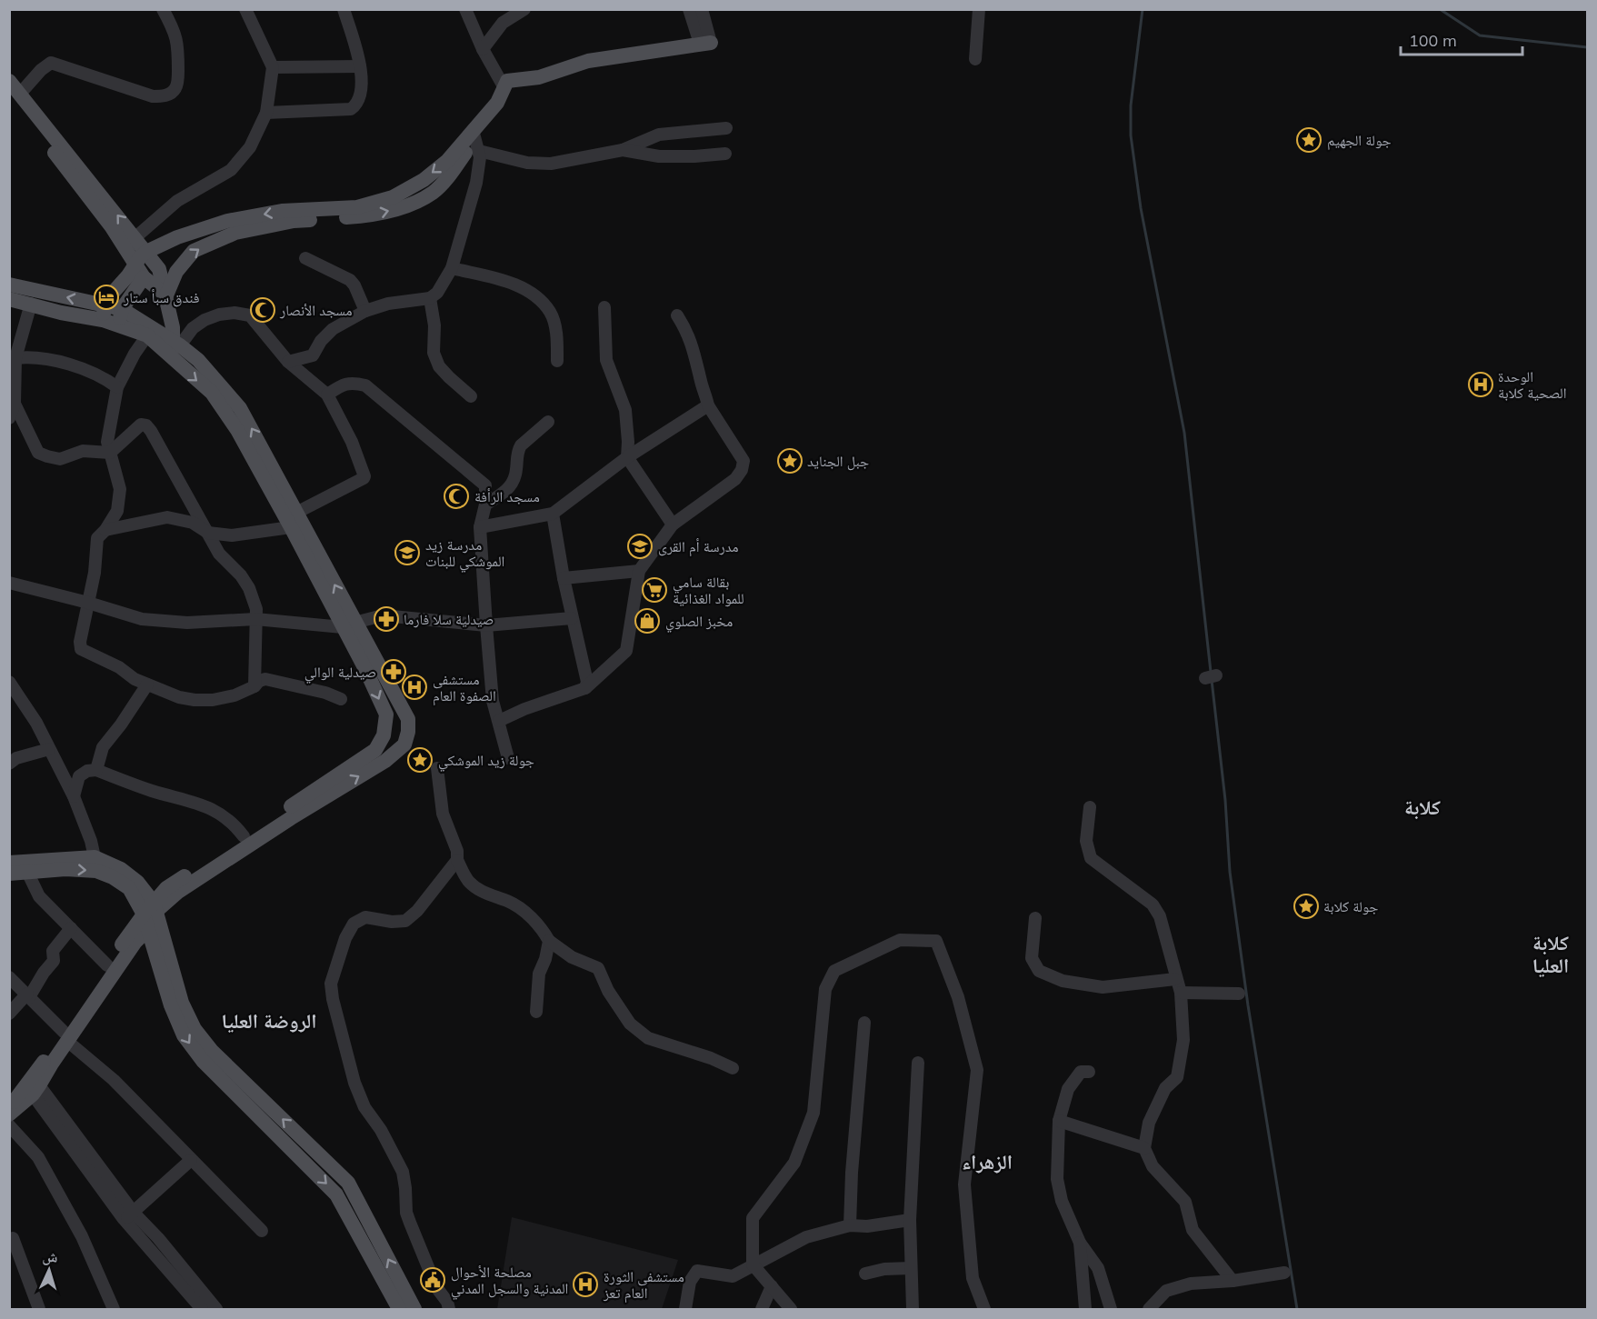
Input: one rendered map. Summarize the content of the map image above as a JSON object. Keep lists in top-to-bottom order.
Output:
{
  "districts": [
    "كلابة",
    "كلابة العليا",
    "الروضة العليا",
    "الزهراء"
  ],
  "places": {
    "place": [
      "جولة الجهيم",
      "جبل الجنايد",
      "جولة زيد الموشكي",
      "جولة كلابة"
    ],
    "hotel": ["فندق سبأ ستار"],
    "mosque": ["مسجد الأنصار", "مسجد الرأفة"],
    "hospital": ["الوحدة الصحية كلابة", "مستشفى الصفوة العام", "مستشفى الثورة العام تعز"],
    "school or university": ["مدرسة أم القرى", "مدرسة زيد الموشكي للبنات"],
    "supermarket": ["بقالة سامي للمواد الغذائية"],
    "pharmacy": ["صيدلية سلا فارما", "صيدلية الوالي"],
    "shop": ["مخبز الصلوي"],
    "public building": ["مصلحة الأحوال المدنية والسجل المدني"]
  },
  "scale_bar": "100 m",
  "north": "top"
}
